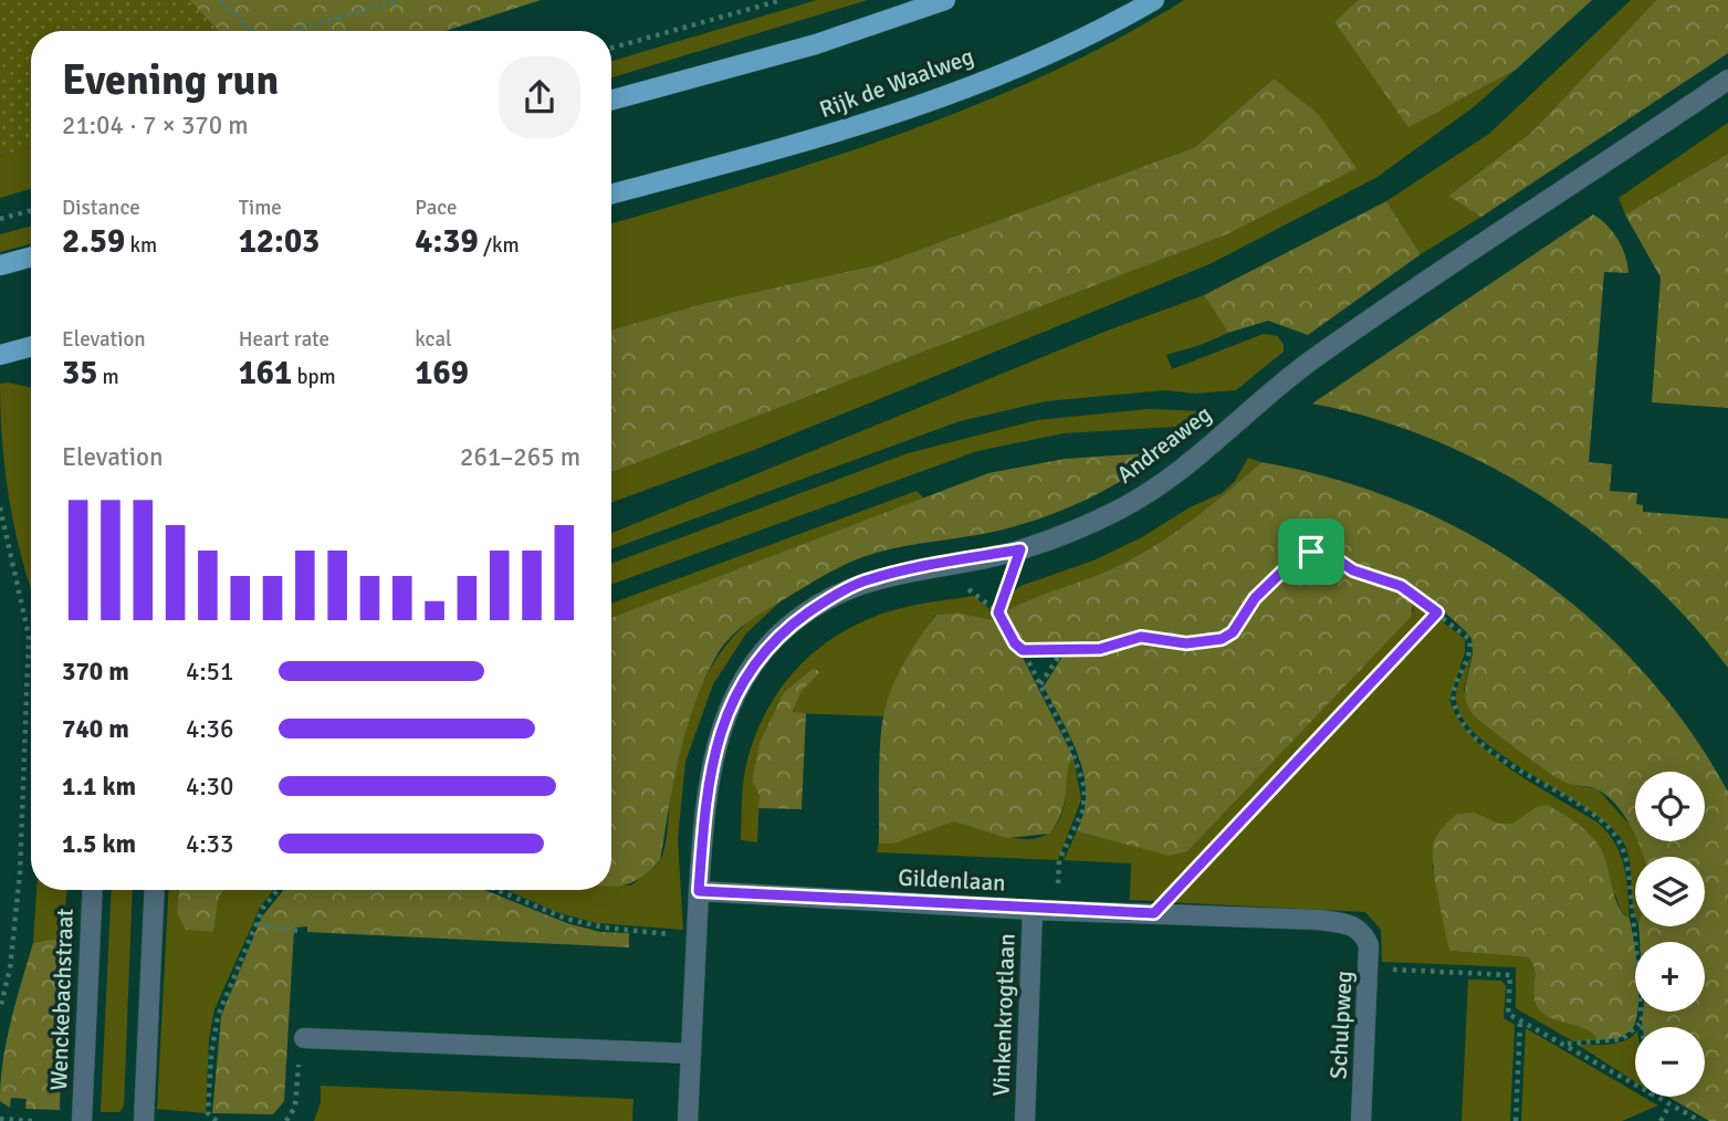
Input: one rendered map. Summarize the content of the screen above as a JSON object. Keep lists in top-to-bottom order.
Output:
{
  "streets": {
    "main road": ["Rijk de Waalweg"],
    "street": [
      "Andreaweg",
      "Gildenlaan",
      "Wenckebachstraat",
      "Vinkenkrogtlaan",
      "Schulpweg"
    ]
  },
  "crossings": [
    ["Andreaweg", "Gildenlaan"],
    ["Gildenlaan", "Vinkenkrogtlaan"],
    ["Gildenlaan", "Schulpweg"]
  ],
  "page": {
    "heading": ["Evening run", "21:04 · 7 × 370 m"],
    "stats": [
      ["Distance", "2.59 km"],
      ["Time", "12:03"],
      ["Pace", "4:39 /km"],
      ["Elevation", "35 m"],
      ["Heart rate", "161 bpm"],
      ["kcal", "169"]
    ],
    "chart": ["Elevation", "261–265 m"],
    "list": [
      {
        "name": "370 m",
        "note": "4:51"
      },
      {
        "name": "740 m",
        "note": "4:36"
      },
      {
        "name": "1.1 km",
        "note": "4:30"
      },
      {
        "name": "1.5 km",
        "note": "4:33"
      }
    ],
    "map_buttons": ["+", "−"]
  }
}
